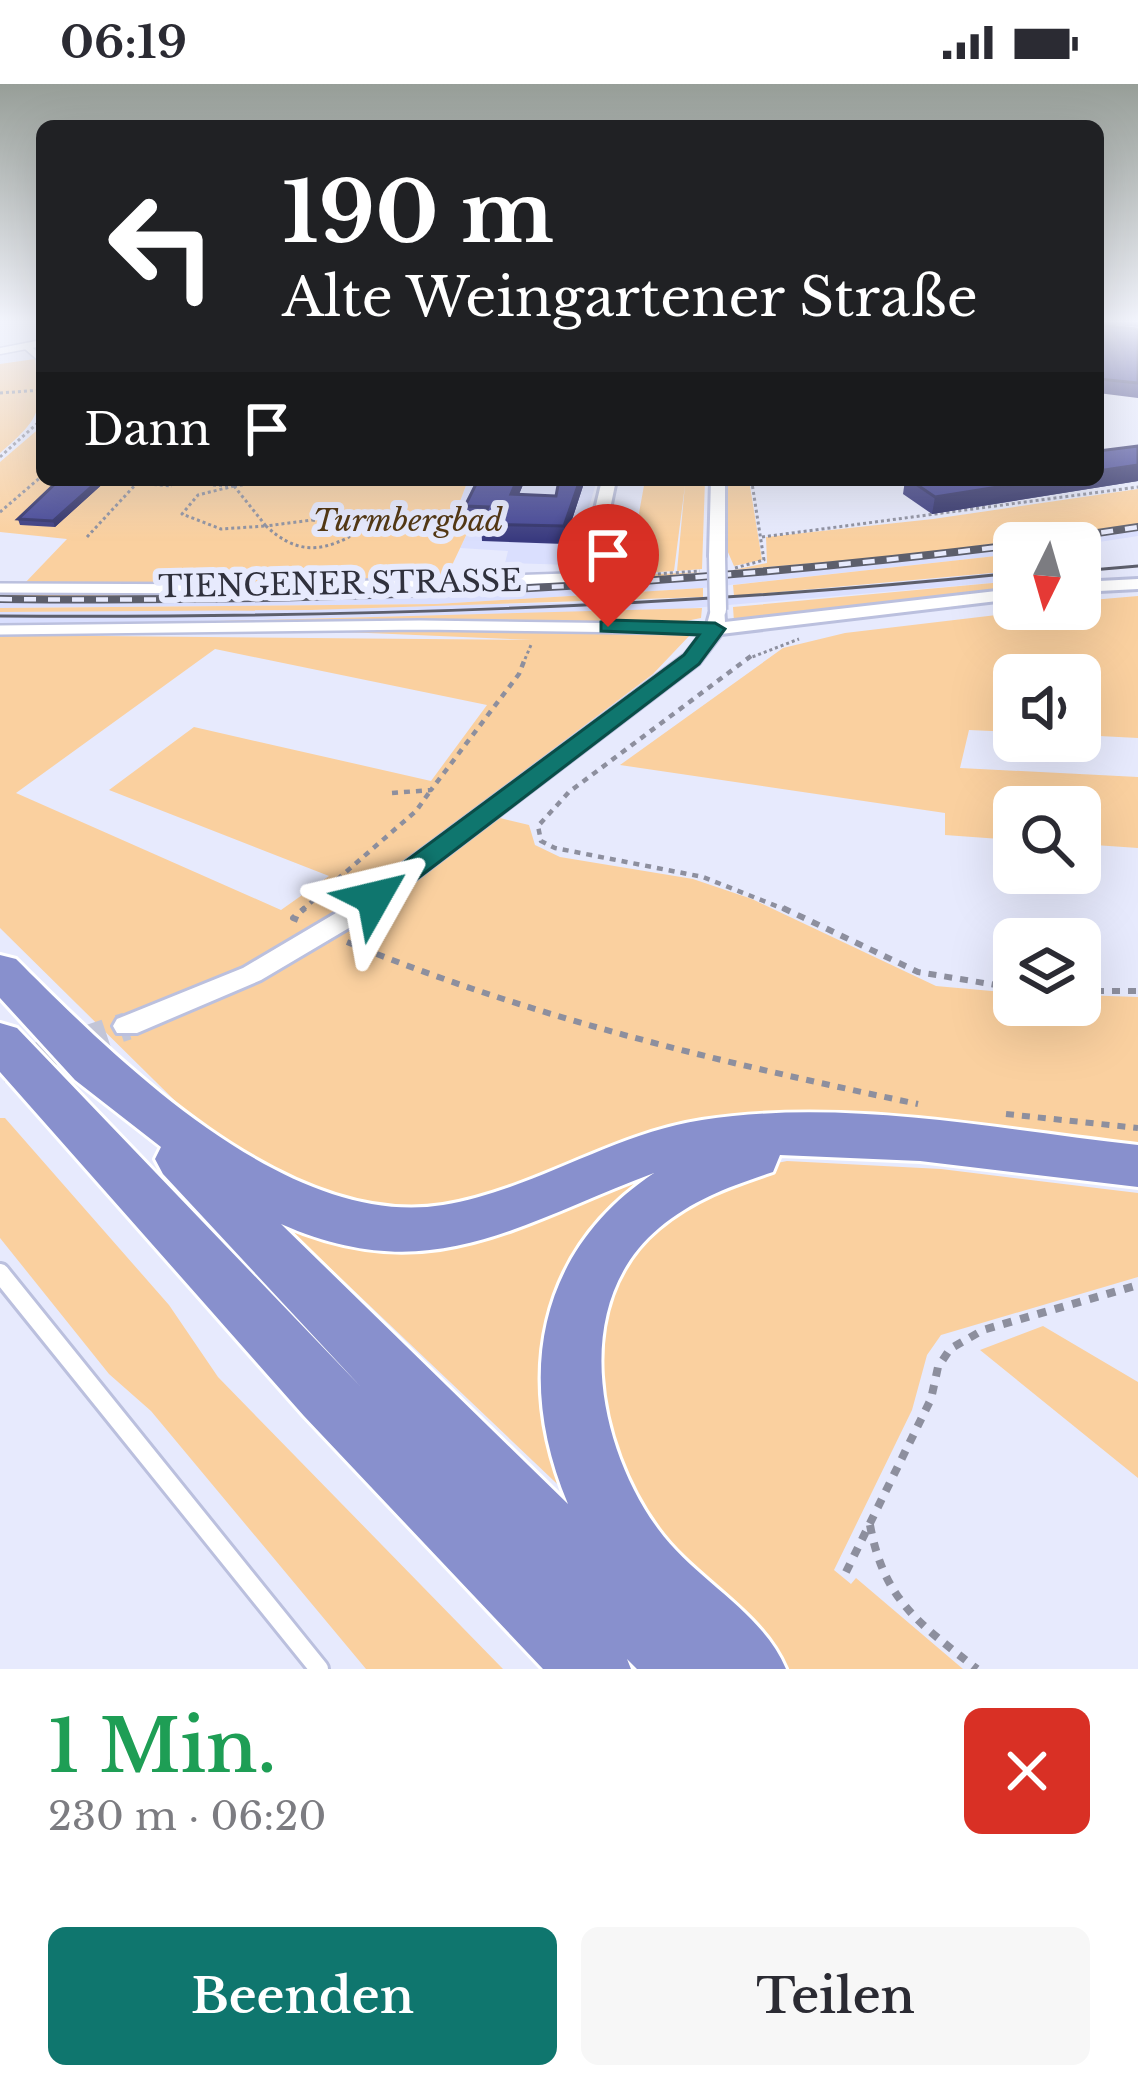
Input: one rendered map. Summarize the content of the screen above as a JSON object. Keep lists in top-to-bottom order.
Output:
{
  "streets": {
    "street": ["TIENGENER STRASSE"]
  },
  "parks": ["Turmbergbad"],
  "north": "bottom",
  "page": {
    "status": "06:19",
    "turn": ["190 m", "Alte Weingartener Straße"],
    "then": "Dann",
    "heading": ["1 Min.", "230 m · 06:20"],
    "buttons": ["Beenden", "Teilen"]
  }
}
